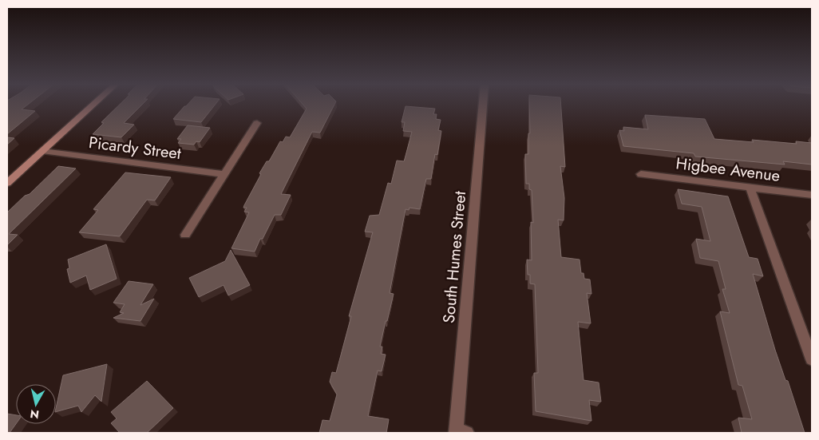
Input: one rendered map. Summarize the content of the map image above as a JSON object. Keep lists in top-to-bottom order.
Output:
{
  "streets": {
    "street": ["Picardy Street", "Higbee Avenue", "South Humes Street"]
  },
  "north": "bottom"
}
